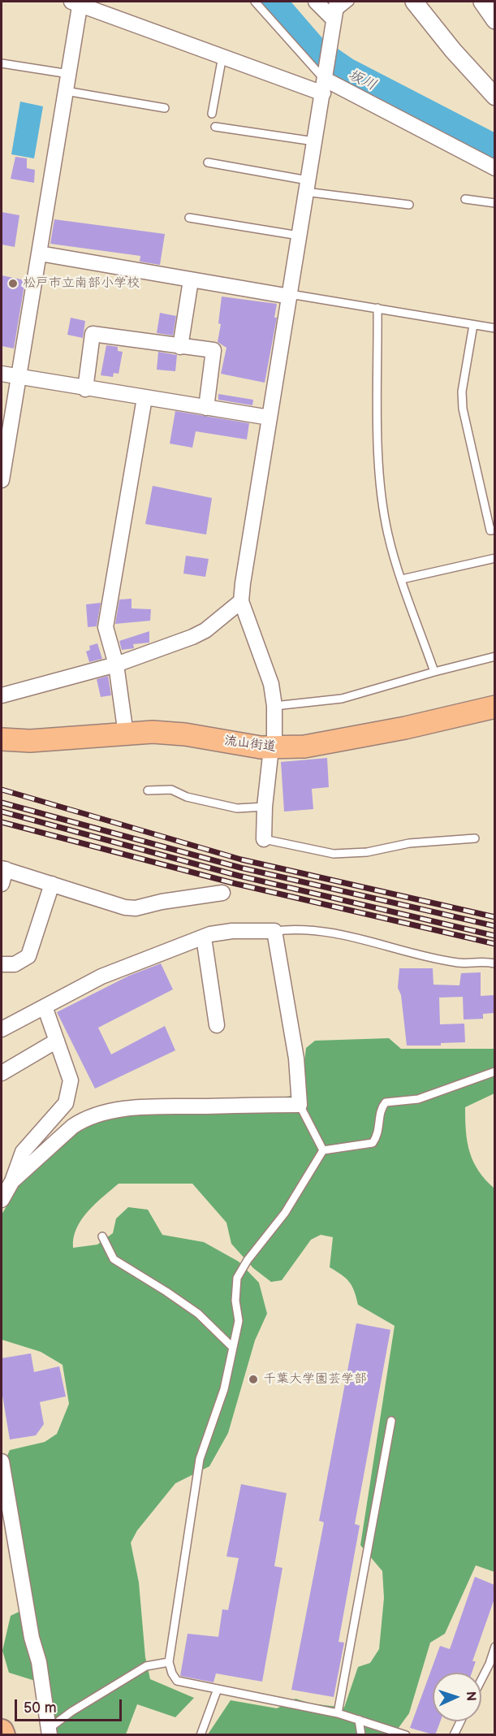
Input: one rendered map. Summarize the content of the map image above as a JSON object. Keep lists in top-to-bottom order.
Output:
{
  "streets": {
    "main road": ["流山街道"]
  },
  "water": ["坂川"],
  "places": ["松戸市立南部小学校", "千葉大学園芸学部"],
  "scale_bar": "50 m",
  "north": "right"
}
